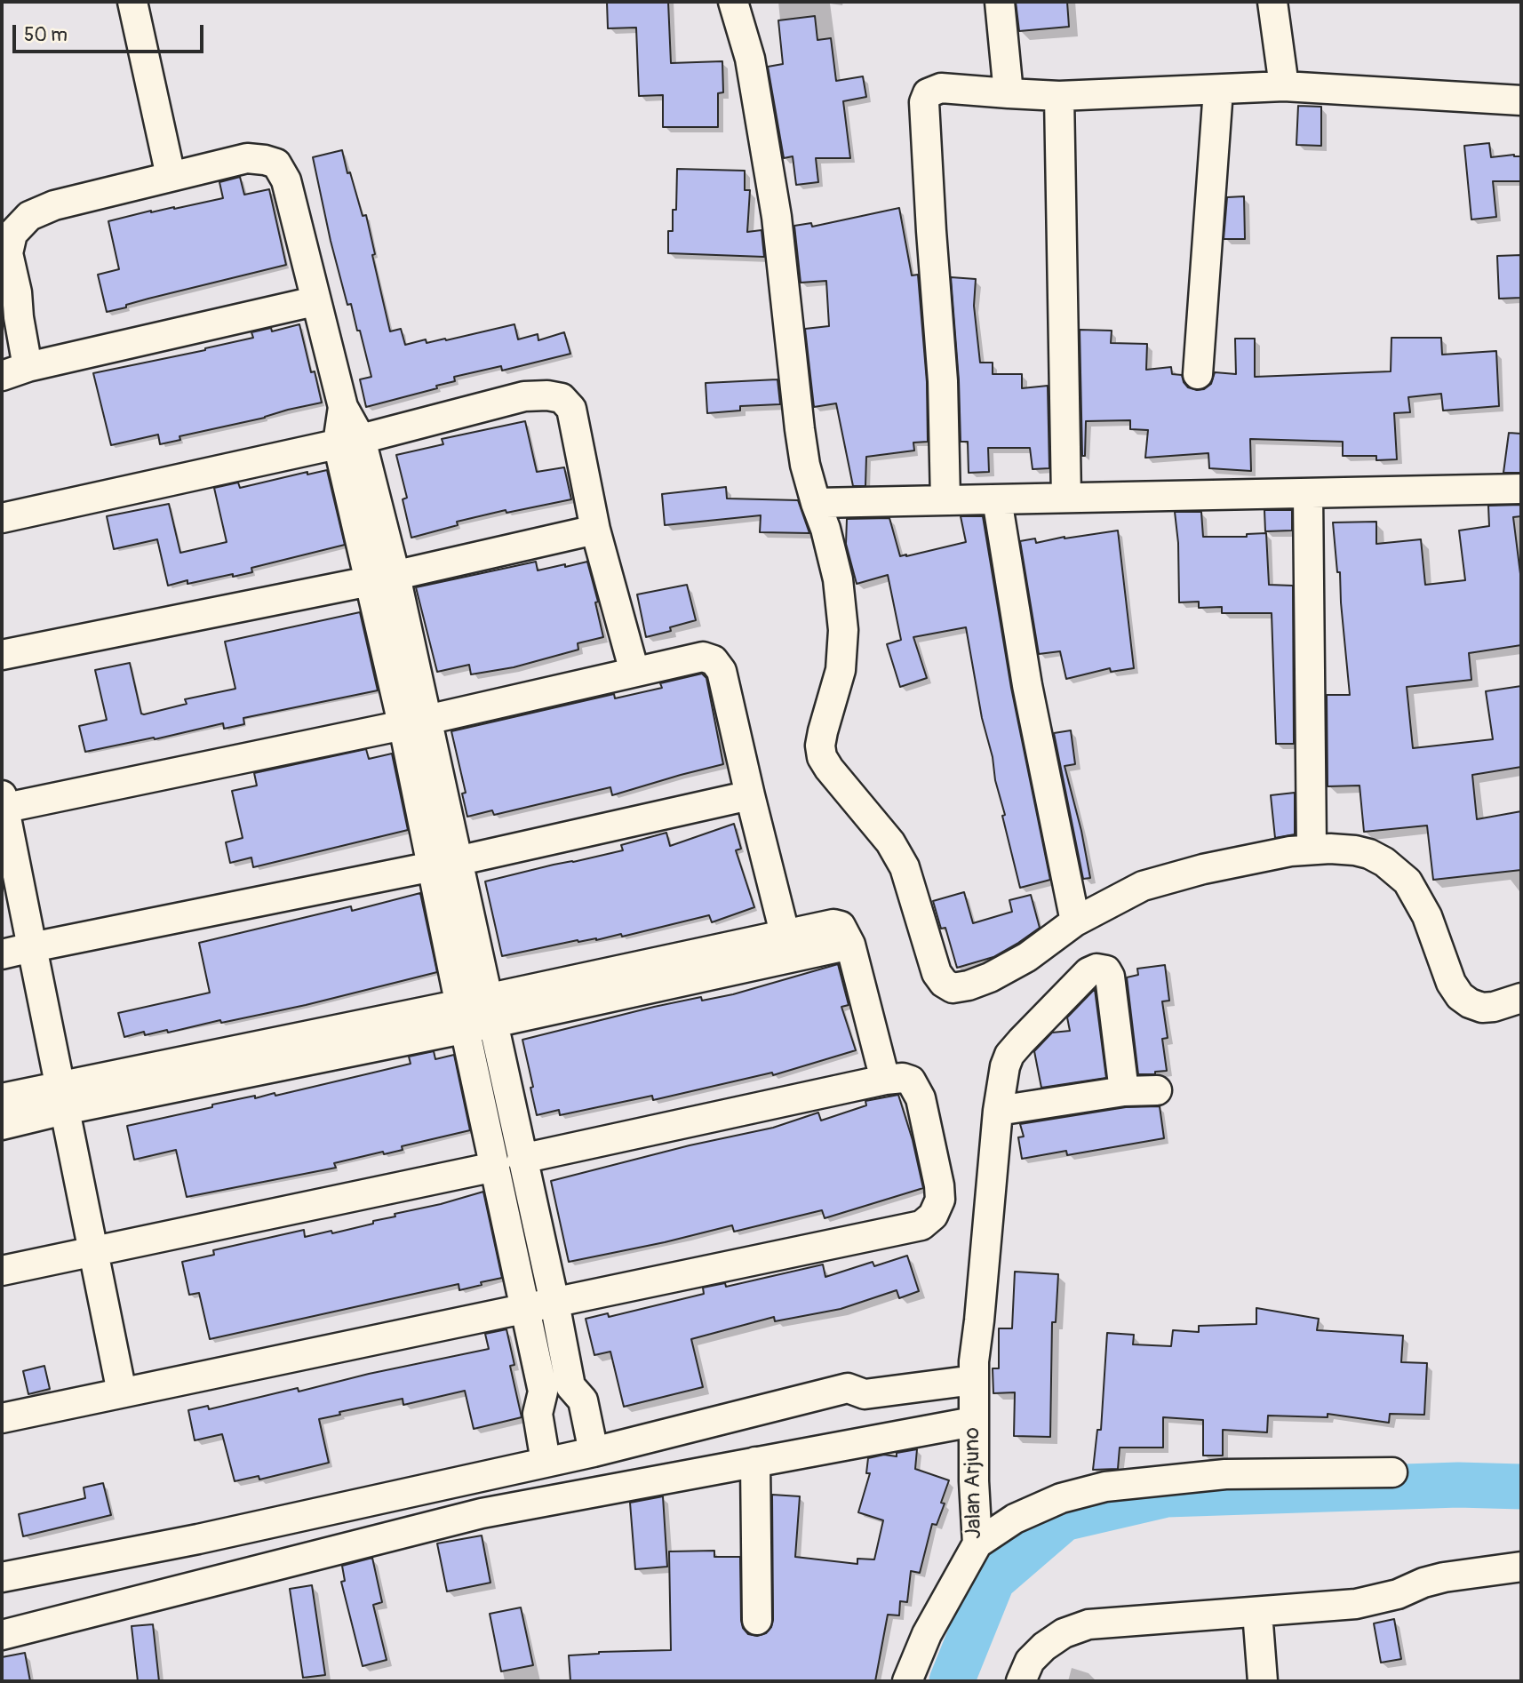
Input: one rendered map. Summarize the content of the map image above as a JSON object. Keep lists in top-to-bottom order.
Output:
{
  "streets": {
    "street": ["Jalan Arjuno"]
  },
  "scale_bar": "50 m"
}
